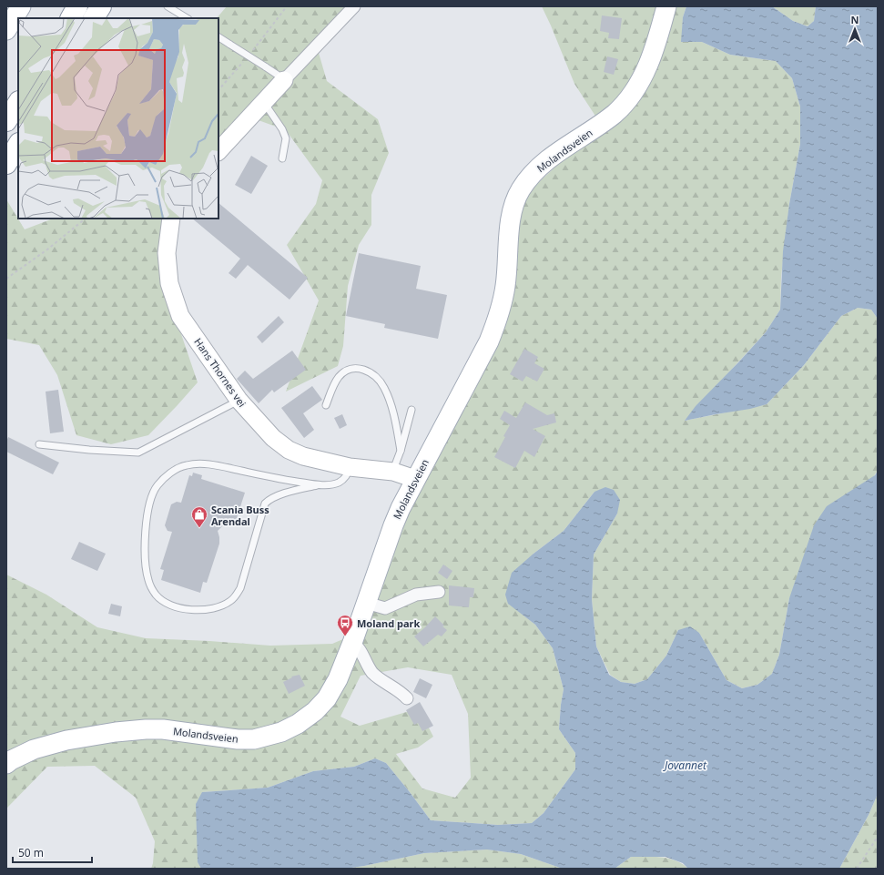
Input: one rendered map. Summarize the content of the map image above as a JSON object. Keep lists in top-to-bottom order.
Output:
{
  "streets": {
    "main road": ["Molandsveien"],
    "street": ["Hans Thornes vei"]
  },
  "crossings": [
    ["Molandsveien", "Hans Thornes vei"]
  ],
  "water": ["Jovannet"],
  "places": {
    "shop": ["Scania Buss Arendal"],
    "bus stop": ["Moland park"]
  },
  "scale_bar": "50 m",
  "north": "top"
}
